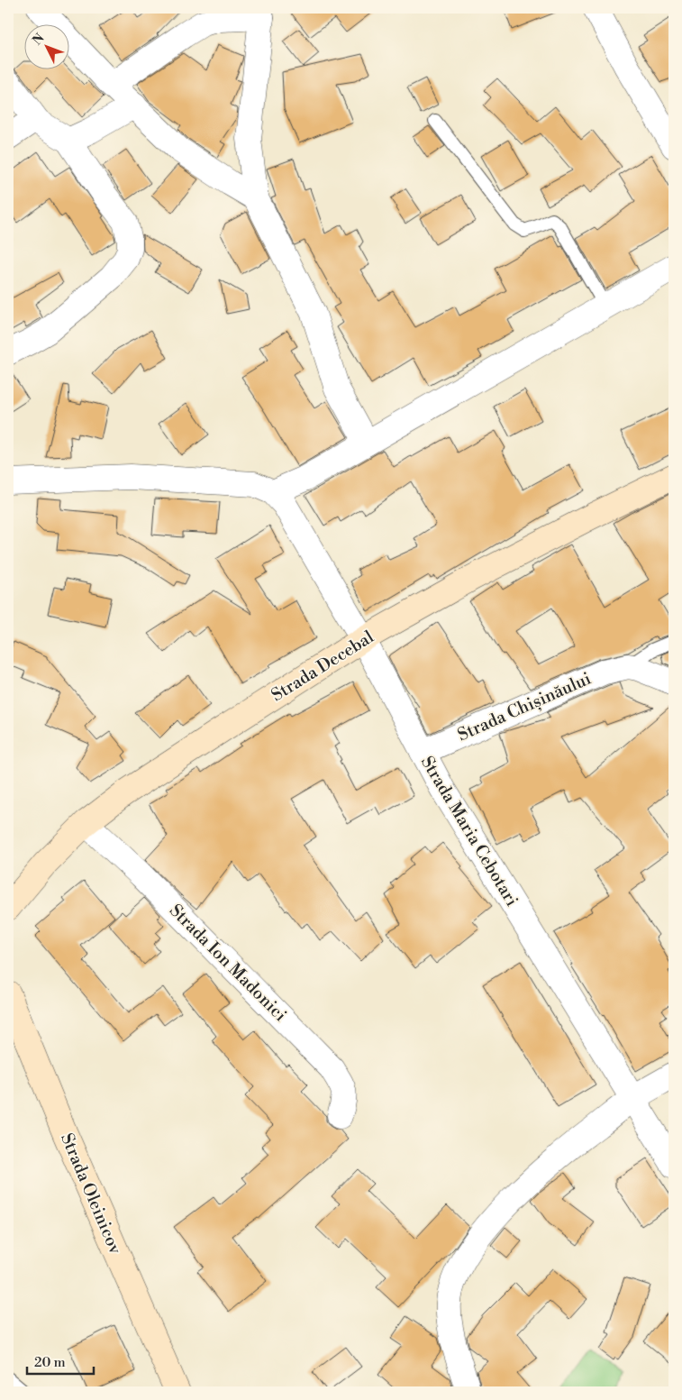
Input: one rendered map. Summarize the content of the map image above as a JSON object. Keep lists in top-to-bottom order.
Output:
{
  "streets": {
    "main road": ["Strada Decebal", "Strada Oleinicov"],
    "street": ["Strada Chișinăului", "Strada Maria Cebotari", "Strada Ion Madonici"]
  },
  "crossings": [
    ["Strada Decebal", "Strada Maria Cebotari"],
    ["Strada Decebal", "Strada Ion Madonici"],
    ["Strada Chișinăului", "Strada Maria Cebotari"]
  ],
  "scale_bar": "20 m",
  "north": "top left"
}
